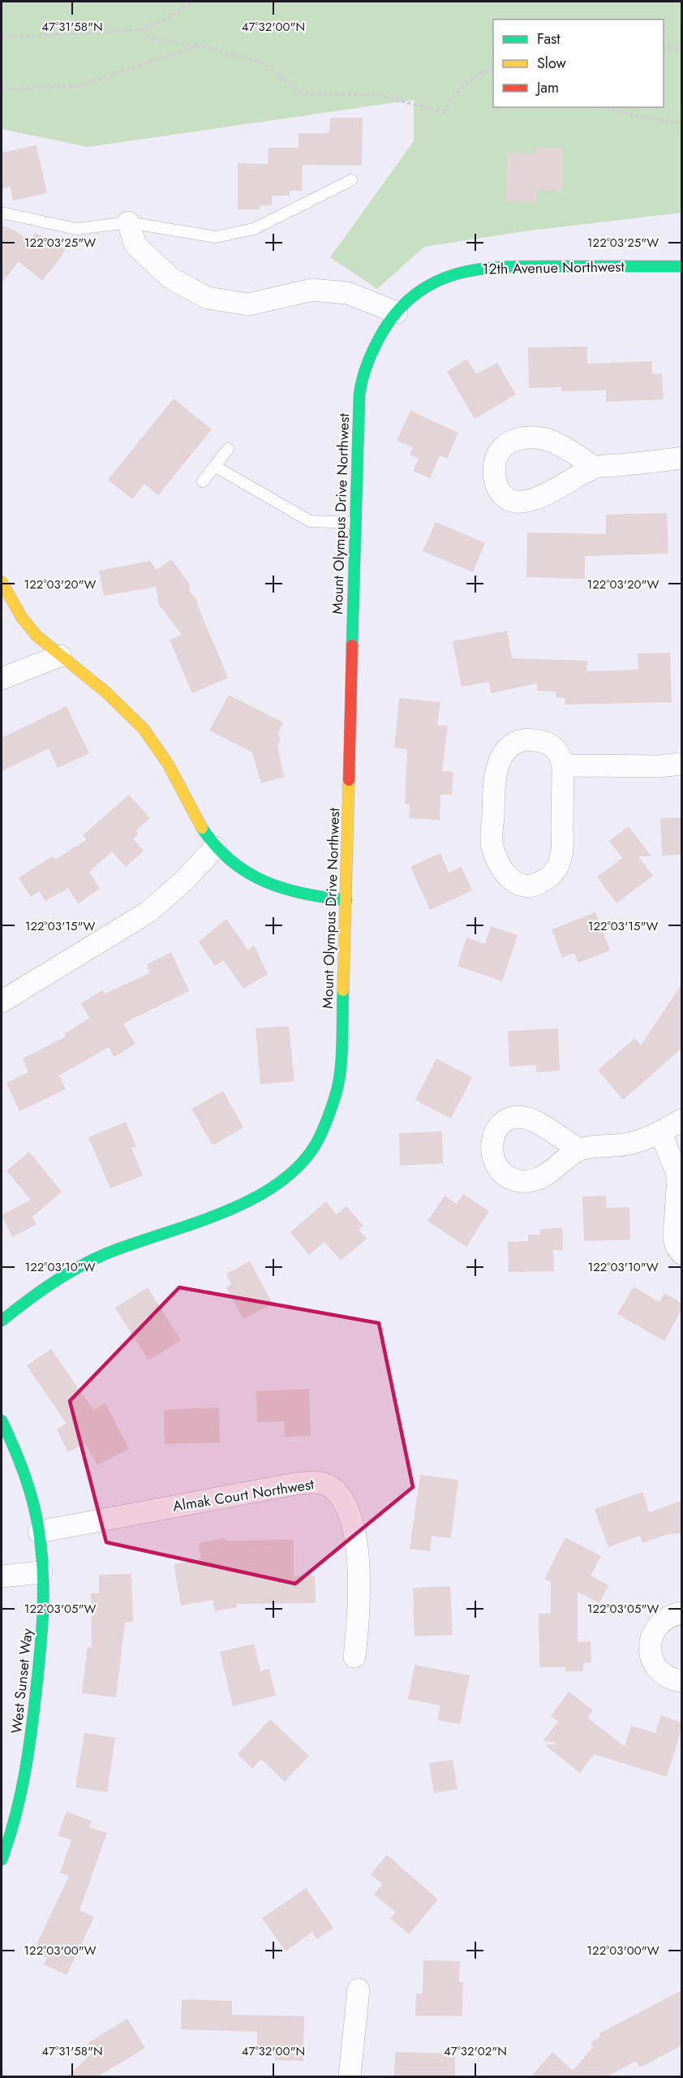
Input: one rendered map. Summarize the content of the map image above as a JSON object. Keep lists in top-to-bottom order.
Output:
{
  "streets": {
    "street": [
      "12th Avenue Northwest",
      "Mount Olympus Drive Northwest",
      "Almak Court Northwest",
      "West Sunset Way"
    ]
  },
  "crossings": [
    ["12th Avenue Northwest", "Mount Olympus Drive Northwest"],
    ["Almak Court Northwest", "West Sunset Way"]
  ],
  "legend": ["Fast", "Slow", "Jam"],
  "coordinates": [
    "47°31'58\"N",
    "47°32'00\"N",
    "122°03'25\"W",
    "122°03'20\"W",
    "122°03'15\"W",
    "122°03'10\"W",
    "122°03'05\"W",
    "122°03'00\"W",
    "47°32'02\"N"
  ]
}
